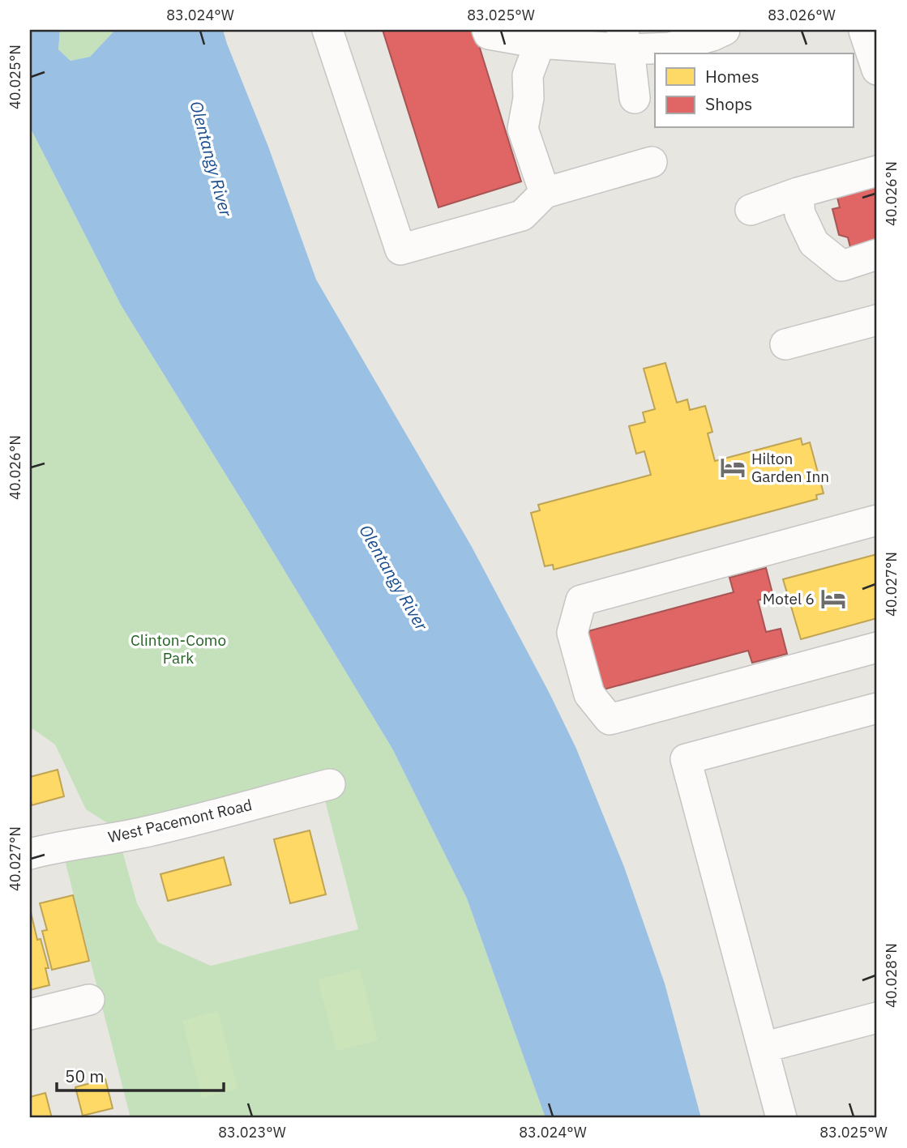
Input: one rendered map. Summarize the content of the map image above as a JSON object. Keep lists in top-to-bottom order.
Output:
{
  "streets": {
    "street": ["West Pacemont Road"]
  },
  "water": ["Olentangy River"],
  "parks": ["Clinton-Como Park"],
  "places": {
    "hotel": ["Hilton Garden Inn", "Motel 6"]
  },
  "legend": ["Homes", "Shops"],
  "scale_bar": "50 m",
  "coordinates": [
    "83.024°W",
    "83.025°W",
    "83.026°W",
    "40.025°N",
    "40.026°N",
    "40.027°N",
    "40.028°N",
    "83.023°W"
  ]
}
